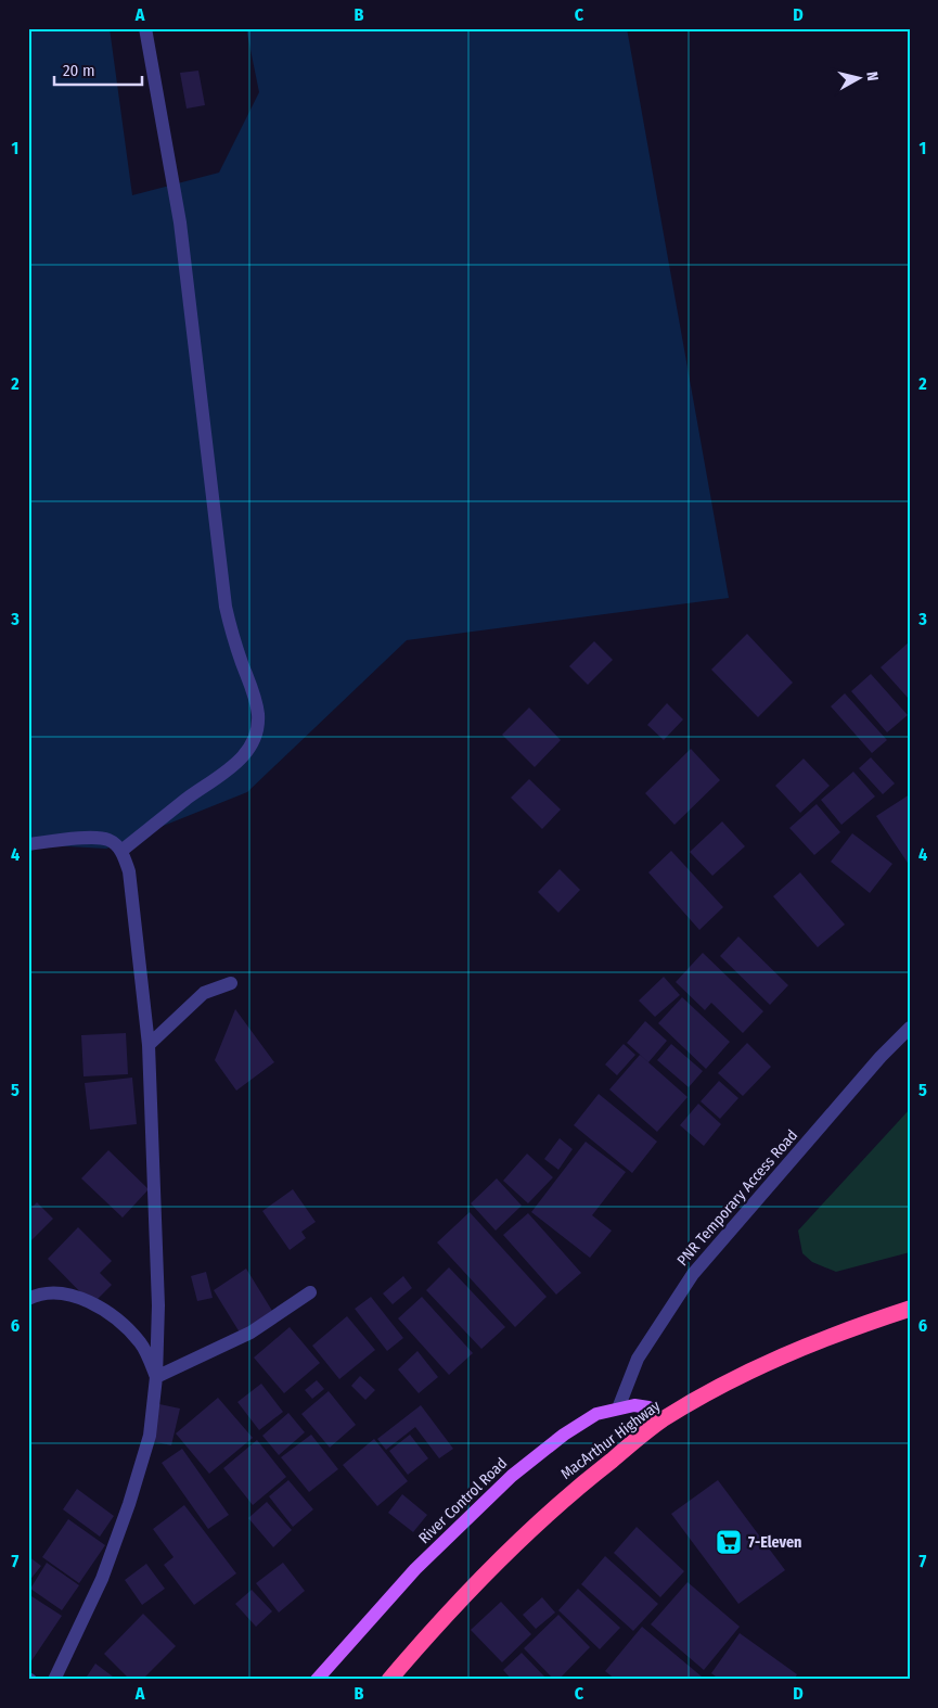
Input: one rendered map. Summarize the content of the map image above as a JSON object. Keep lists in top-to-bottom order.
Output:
{
  "streets": {
    "highway": ["MacArthur Highway"],
    "main road": ["River Control Road"],
    "street": ["PNR Temporary Access Road"]
  },
  "crossings": [
    ["PNR Temporary Access Road", "River Control Road"],
    ["MacArthur Highway", "River Control Road"]
  ],
  "places": {
    "supermarket": ["7-Eleven"]
  },
  "scale_bar": "20 m",
  "north": "right",
  "grid": {
    "columns": [
      "A",
      "B",
      "C",
      "D"
    ],
    "rows": [
      "1",
      "2",
      "3",
      "4",
      "5",
      "6",
      "7"
    ]
  }
}
